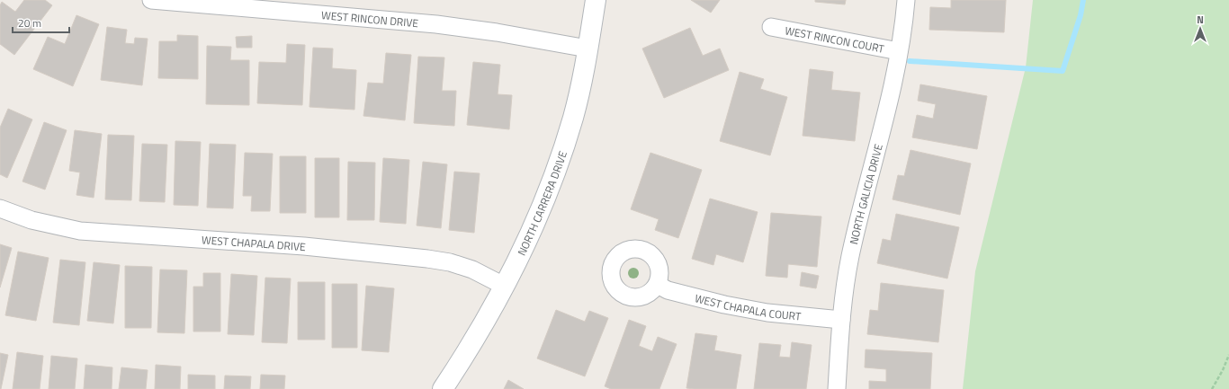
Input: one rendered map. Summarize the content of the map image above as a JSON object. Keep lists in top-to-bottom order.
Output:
{
  "streets": {
    "street": [
      "WEST RINCON DRIVE",
      "WEST RINCON COURT",
      "NORTH GALICIA DRIVE",
      "NORTH CARRERA DRIVE",
      "WEST CHAPALA DRIVE",
      "WEST CHAPALA COURT"
    ]
  },
  "crossings": [
    ["WEST RINCON DRIVE", "NORTH CARRERA DRIVE"],
    ["WEST RINCON COURT", "NORTH GALICIA DRIVE"],
    ["NORTH GALICIA DRIVE", "WEST CHAPALA COURT"],
    ["NORTH CARRERA DRIVE", "WEST CHAPALA DRIVE"]
  ],
  "scale_bar": "20 m",
  "north": "top"
}
